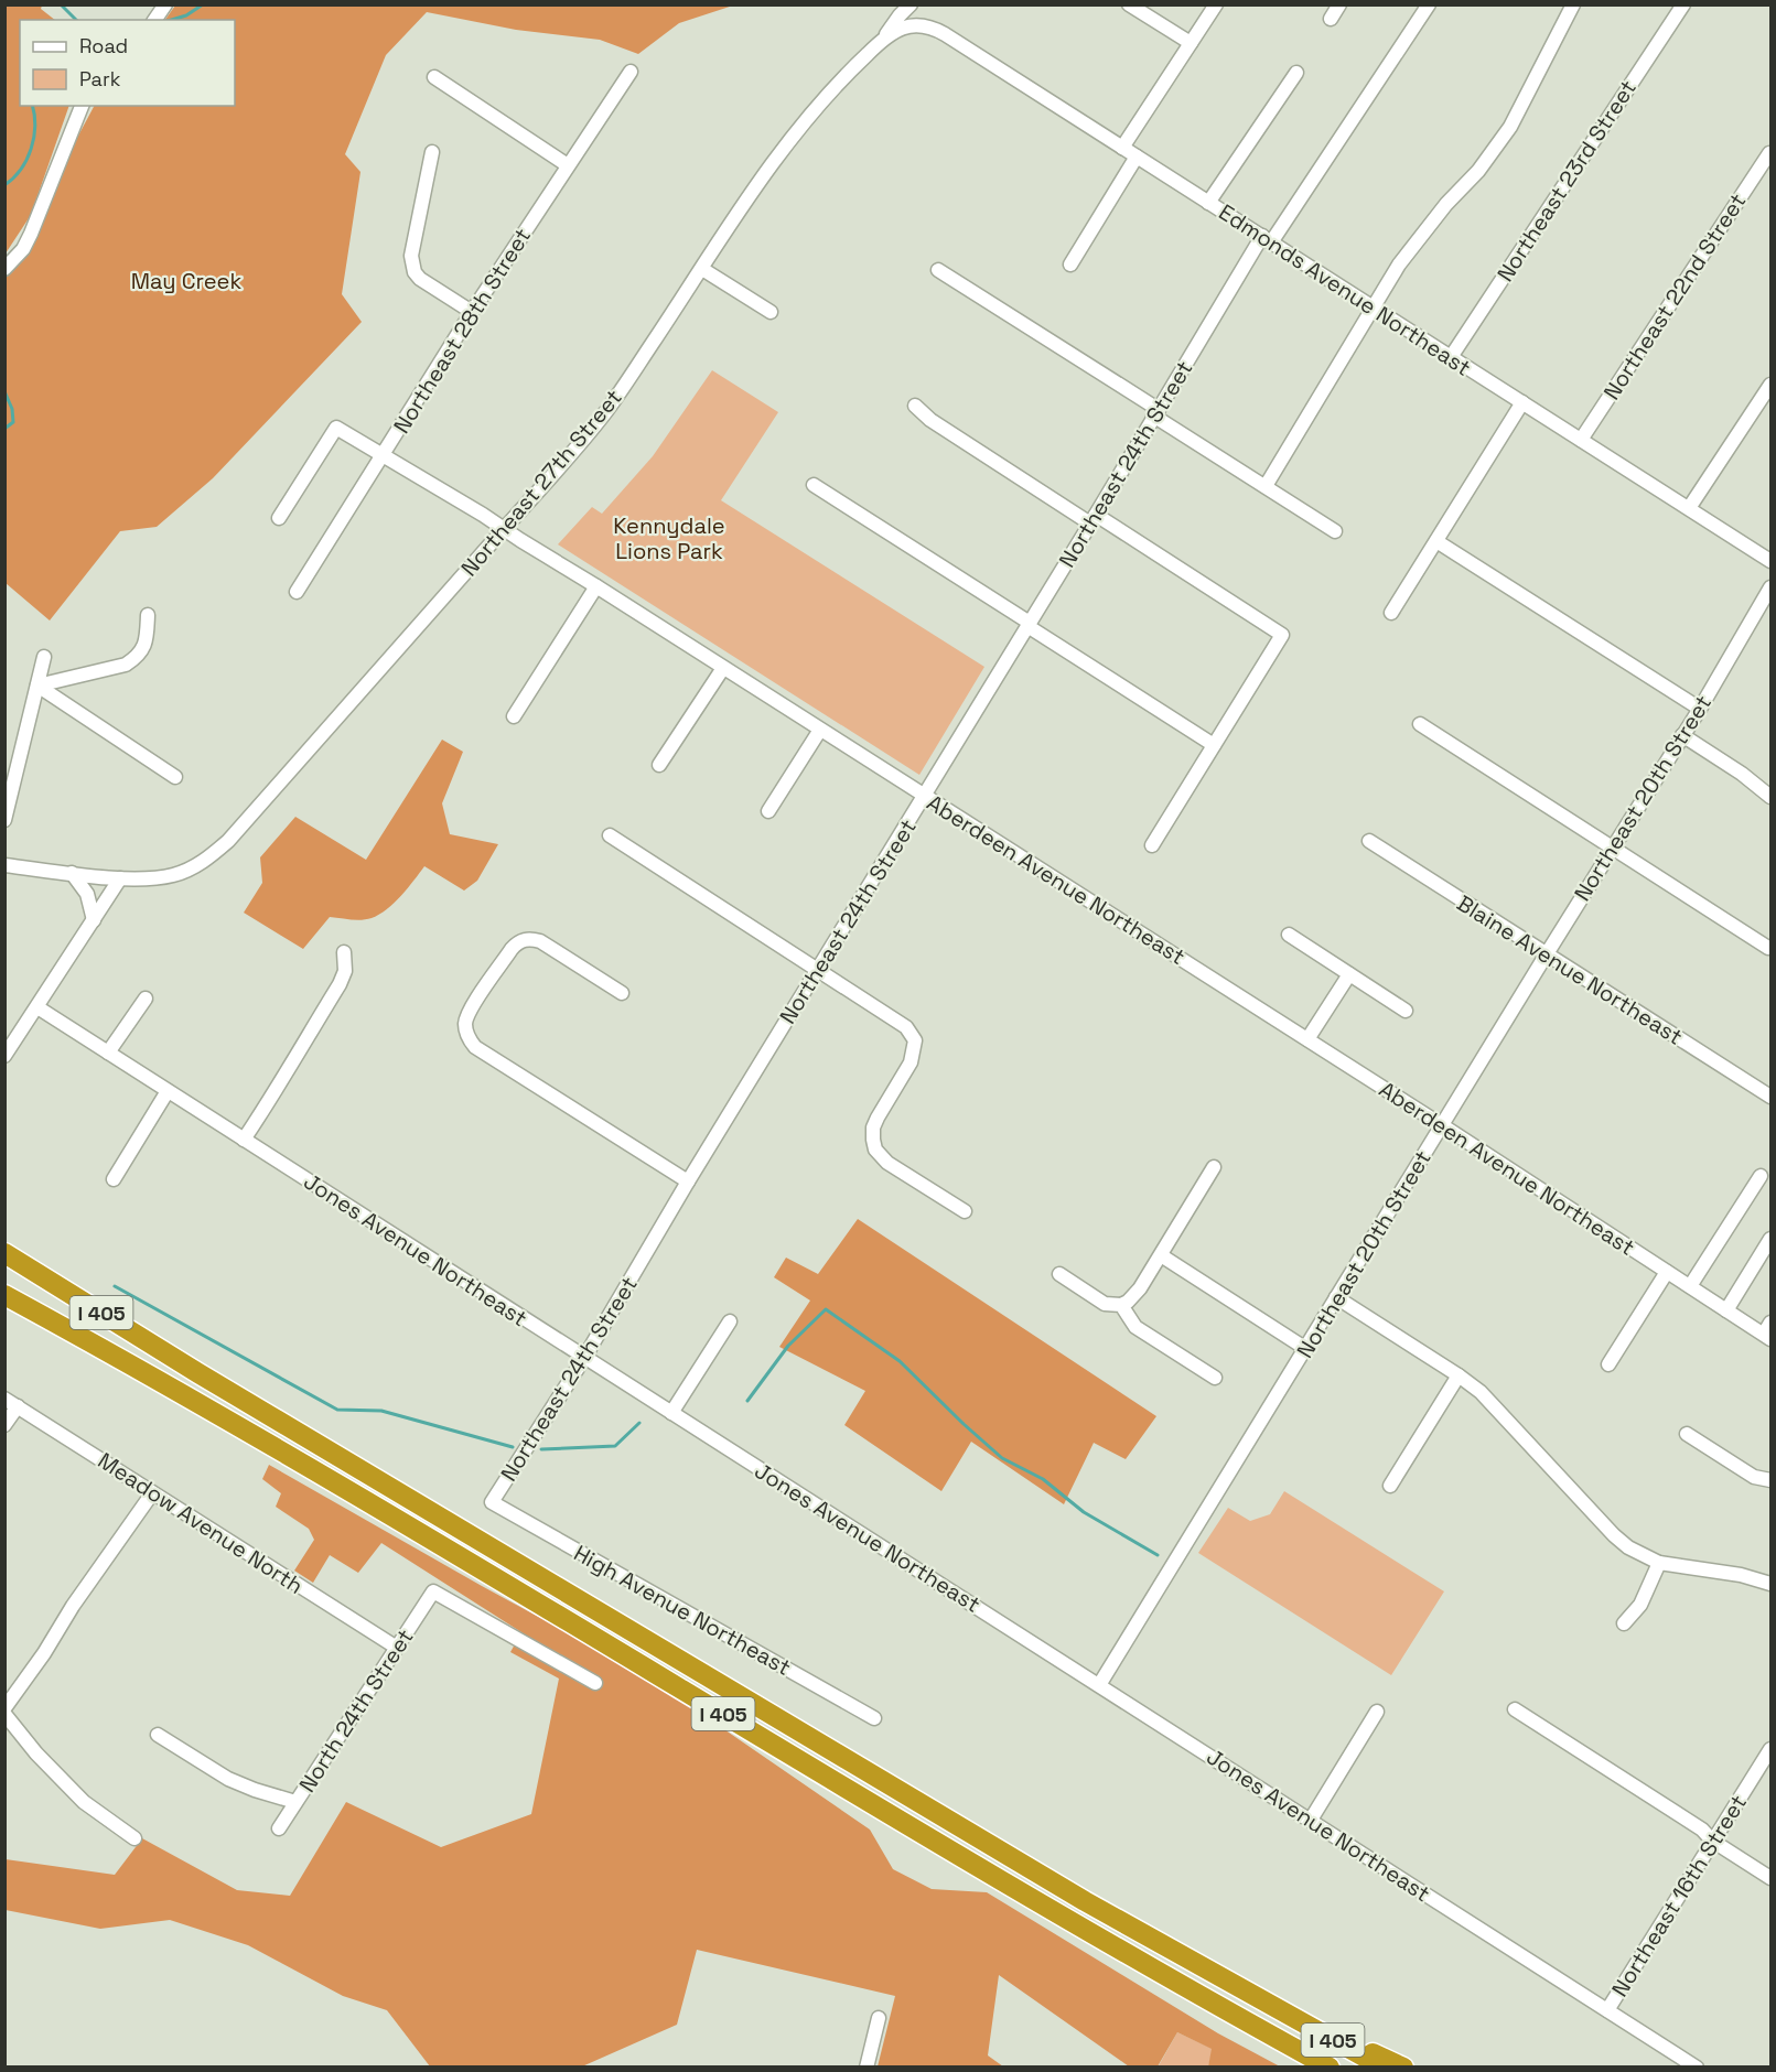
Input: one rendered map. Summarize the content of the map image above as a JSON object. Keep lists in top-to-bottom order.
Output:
{
  "streets": {
    "highway": ["I 405"],
    "street": [
      "Northeast 23rd Street",
      "Edmonds Avenue Northeast",
      "Northeast 22nd Street",
      "Northeast 28th Street",
      "Northeast 24th Street",
      "Northeast 27th Street",
      "Northeast 20th Street",
      "Aberdeen Avenue Northeast",
      "Blaine Avenue Northeast",
      "Jones Avenue Northeast",
      "Meadow Avenue North",
      "High Avenue Northeast",
      "North 24th Street",
      "Northeast 16th Street"
    ]
  },
  "crossings": [
    ["Northeast 23rd Street", "Edmonds Avenue Northeast"],
    ["Edmonds Avenue Northeast", "Northeast 22nd Street"],
    ["Edmonds Avenue Northeast", "Northeast 24th Street"],
    ["Edmonds Avenue Northeast", "Northeast 27th Street"],
    ["Northeast 28th Street", "Aberdeen Avenue Northeast"],
    ["Northeast 24th Street", "Aberdeen Avenue Northeast"],
    ["Northeast 24th Street", "Jones Avenue Northeast"],
    ["Northeast 24th Street", "High Avenue Northeast"],
    ["Northeast 27th Street", "Aberdeen Avenue Northeast"],
    ["Northeast 20th Street", "Aberdeen Avenue Northeast"],
    ["Northeast 20th Street", "Blaine Avenue Northeast"],
    ["Northeast 20th Street", "Jones Avenue Northeast"],
    ["Jones Avenue Northeast", "Northeast 16th Street"],
    ["Meadow Avenue North", "North 24th Street"]
  ],
  "parks": ["May Creek", "Kennydale Lions Park"],
  "legend": ["Road", "Park"]
}
